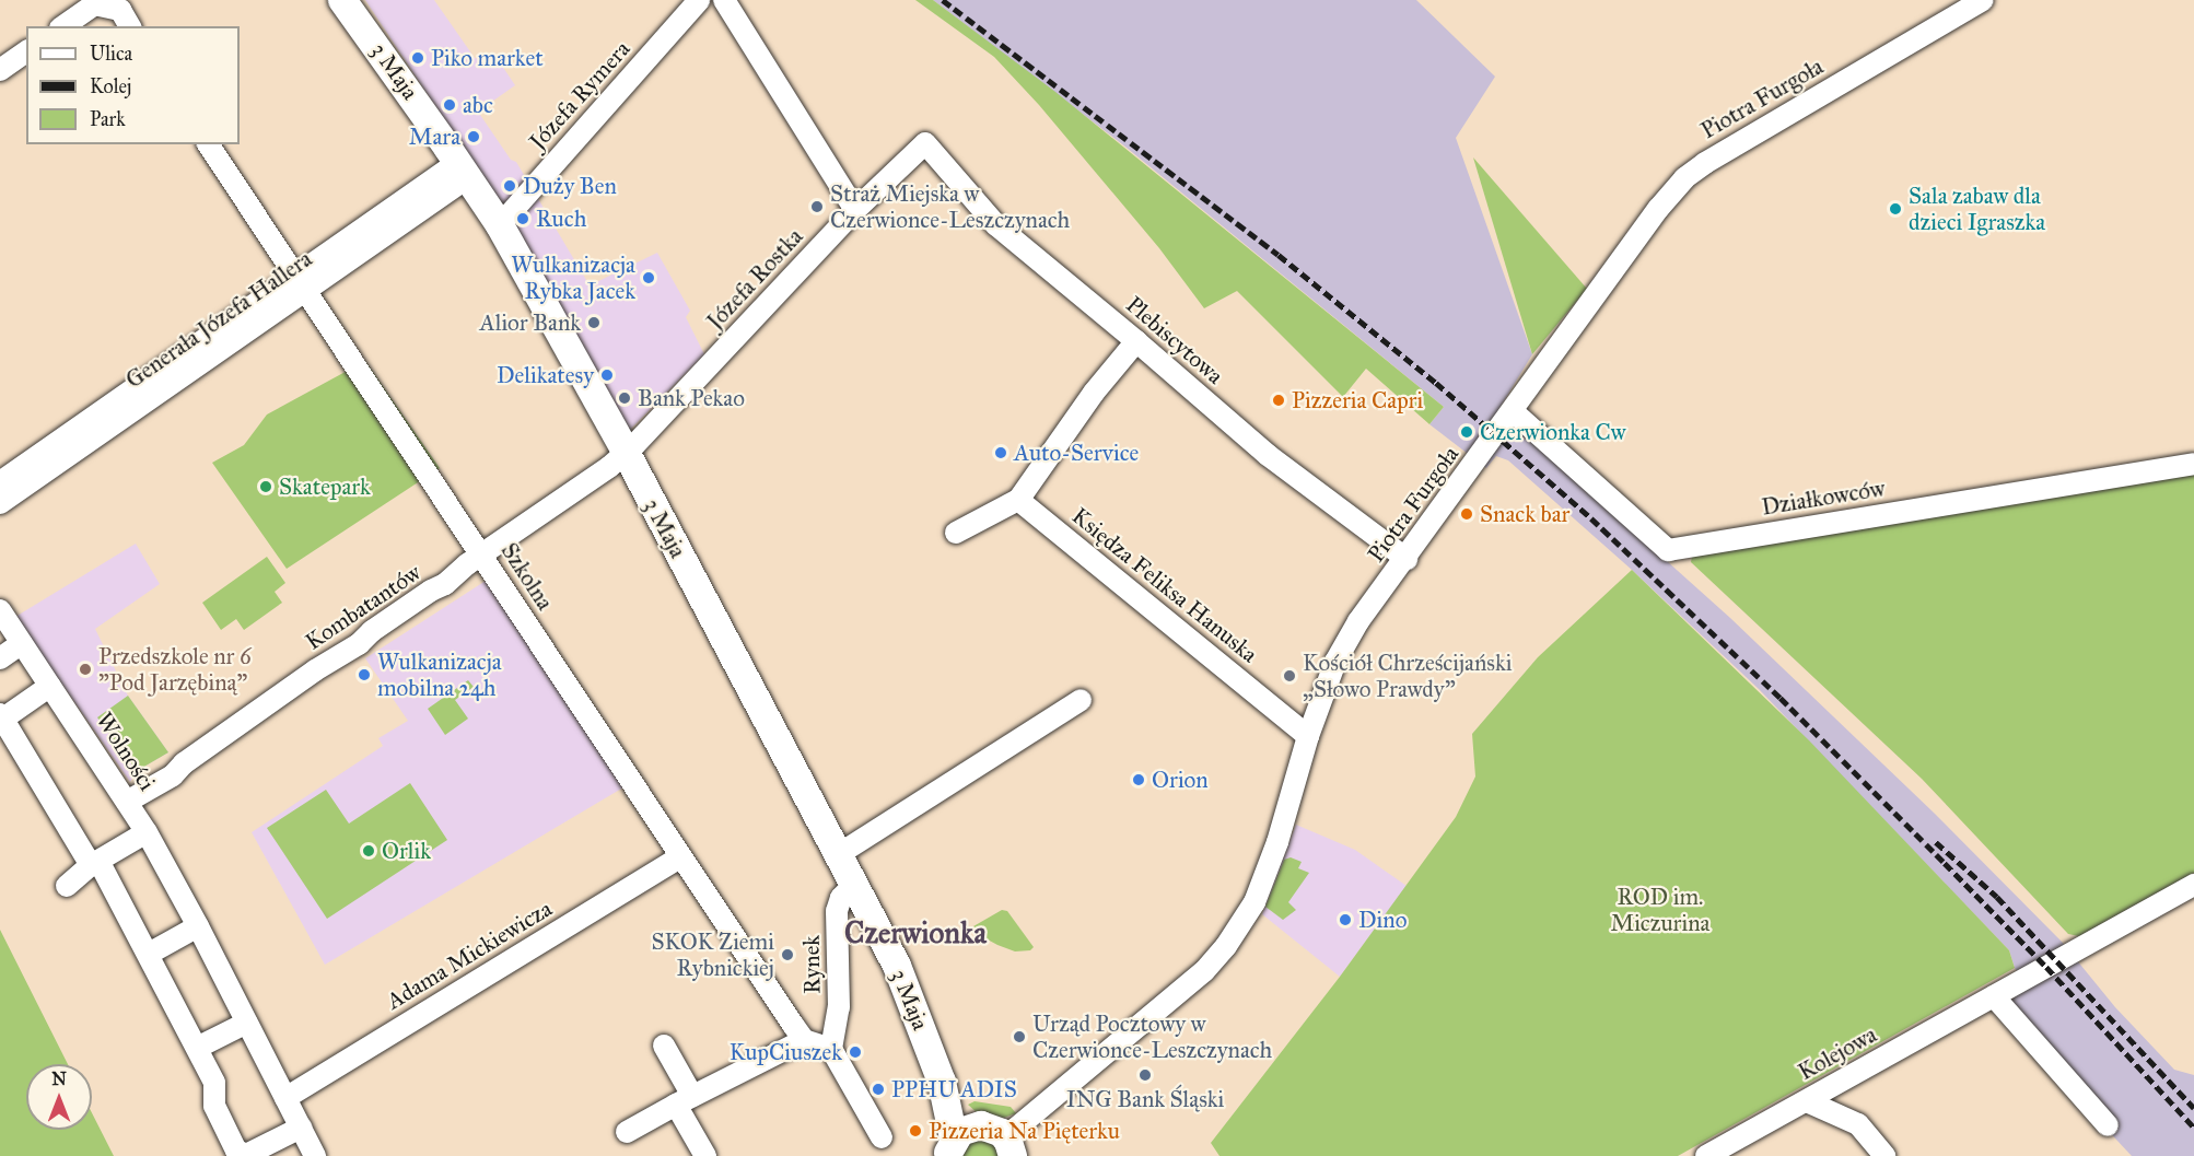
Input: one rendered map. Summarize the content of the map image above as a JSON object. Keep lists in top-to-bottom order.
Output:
{
  "streets": {
    "main road": ["3 Maja"],
    "street": [
      "Józefa Rymera",
      "Piotra Furgoła",
      "Józefa Rostka",
      "Generała Józefa Hallera",
      "Plebiscytowa",
      "Działkowców",
      "Szkolna",
      "Księdza Feliksa Hanuska",
      "Kombatantów",
      "Wolności",
      "Adama Mickiewicza",
      "Rynek",
      "Kolejowa"
    ]
  },
  "crossings": [
    ["3 Maja", "Józefa Rymera"],
    ["3 Maja", "Piotra Furgoła"],
    ["3 Maja", "Józefa Rostka"],
    ["3 Maja", "Generała Józefa Hallera"],
    ["3 Maja", "Kombatantów"],
    ["3 Maja", "Rynek"],
    ["Piotra Furgoła", "Plebiscytowa"],
    ["Piotra Furgoła", "Działkowców"],
    ["Piotra Furgoła", "Księdza Feliksa Hanuska"],
    ["Józefa Rostka", "Plebiscytowa"],
    ["Józefa Rostka", "Kombatantów"],
    ["Generała Józefa Hallera", "Szkolna"],
    ["Szkolna", "Kombatantów"],
    ["Szkolna", "Adama Mickiewicza"],
    ["Kombatantów", "Wolności"],
    ["Wolności", "Adama Mickiewicza"]
  ],
  "districts": ["Czerwionka"],
  "parks": ["ROD im. Miczurina"],
  "places": [
    "Piko market",
    "abc",
    "Mara",
    "Duży Ben",
    "Straż Miejska w Czerwionce-Leszczynach",
    "Sala zabaw dla dzieci Igraszka",
    "Ruch",
    "Wulkanizacja Rybka Jacek",
    "Alior Bank",
    "Delikatesy",
    "Bank Pekao",
    "Pizzeria Capri",
    "Czerwionka Cw",
    "Auto-Service",
    "Skatepark",
    "Snack bar",
    "Przedszkole nr 6 \"Pod Jarzębiną\"",
    "Wulkanizacja mobilna 24h",
    "Kościół Chrześcijański „Słowo Prawdy”",
    "Orion",
    "Orlik",
    "Dino",
    "SKOK Ziemi Rybnickiej",
    "Urząd Pocztowy w Czerwionce-Leszczynach",
    "KupCiuszek",
    "ING Bank Śląski",
    "PPHU ADIS",
    "Pizzeria Na Pięterku"
  ],
  "legend": ["Ulica", "Kolej", "Park"],
  "north": "top"
}
